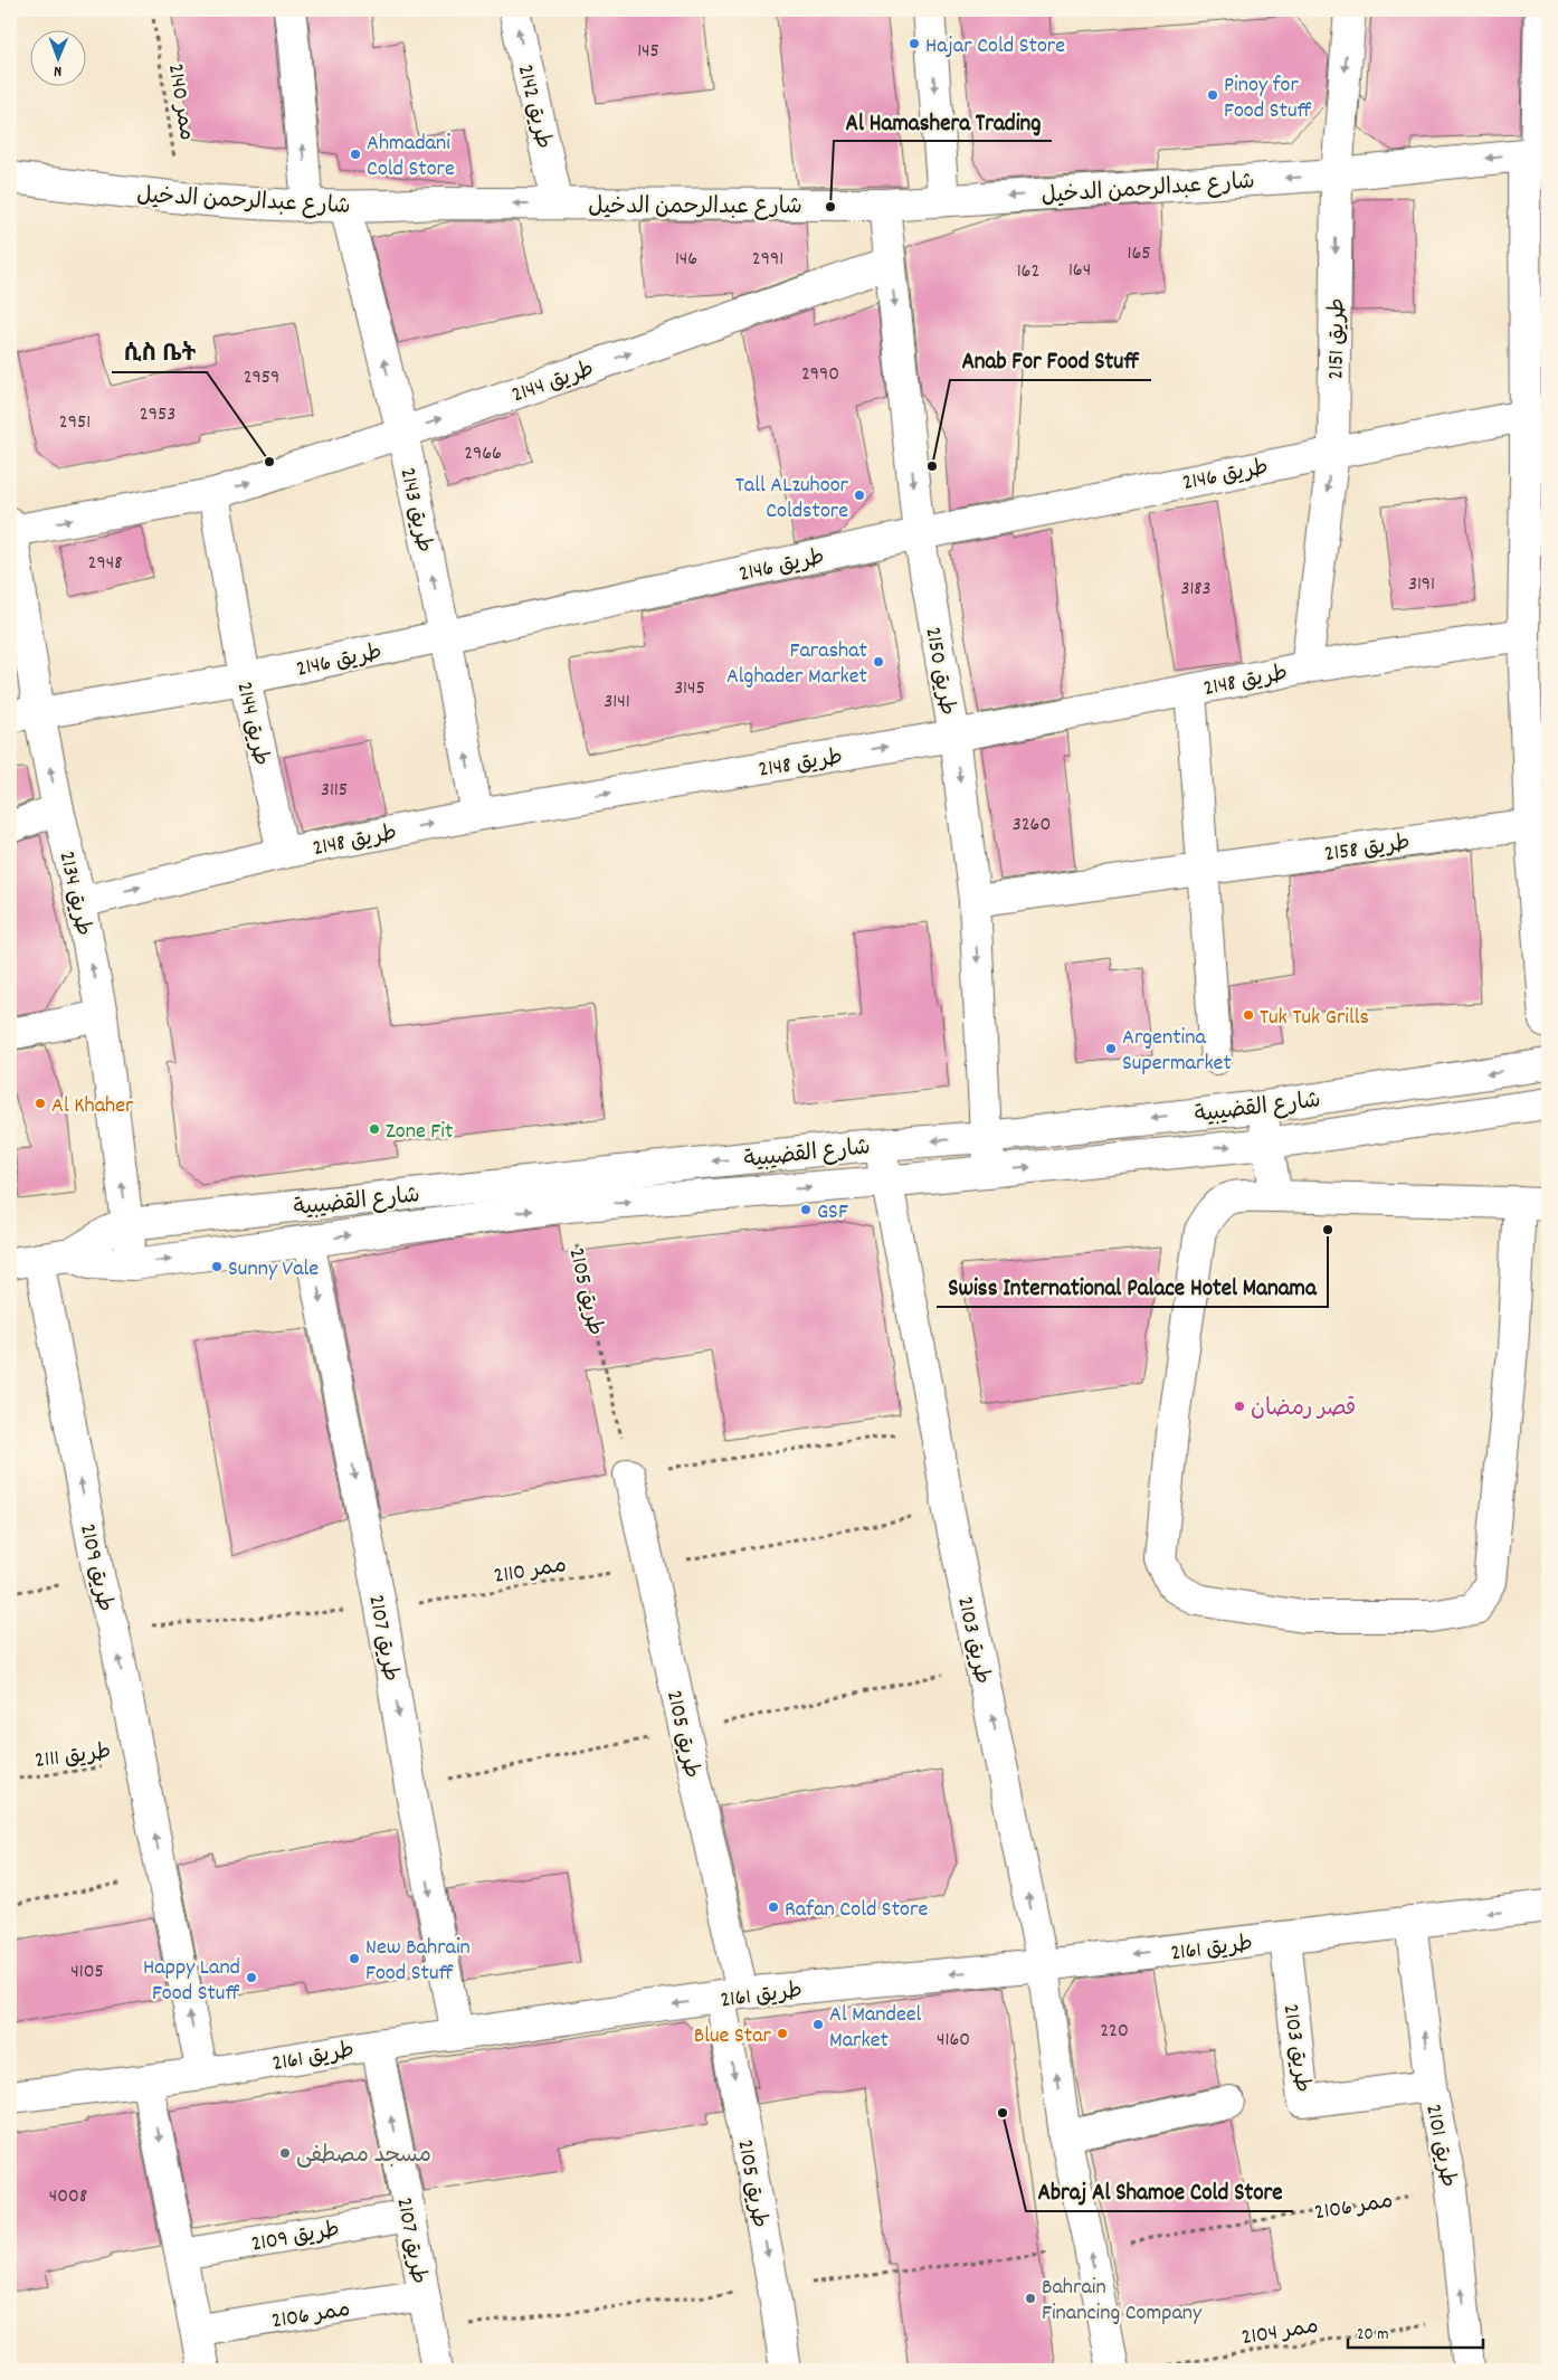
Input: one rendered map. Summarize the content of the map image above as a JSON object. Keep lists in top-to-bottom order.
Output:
{
  "streets": {
    "street": [
      "طريق 2142",
      "شارع عبدالرحمن الدخيل",
      "طريق 2151",
      "طريق 2144",
      "طريق 2146",
      "طريق 2143",
      "طريق 2150",
      "طريق 2148",
      "طريق 2158",
      "طريق 2134",
      "شارع القضيبية",
      "طريق 2105",
      "طريق 2109",
      "طريق 2107",
      "طريق 2103",
      "طريق 2161",
      "طريق 2101",
      "ممر 2106"
    ],
    "path": [
      "ممر 2140",
      "ممر 2110",
      "طريق 2111",
      "ممر 2104"
    ]
  },
  "crossings": [
    ["ممر 2140", "شارع عبدالرحمن الدخيل"],
    ["طريق 2142", "شارع عبدالرحمن الدخيل"],
    ["شارع عبدالرحمن الدخيل", "طريق 2151"],
    ["شارع عبدالرحمن الدخيل", "طريق 2143"],
    ["شارع عبدالرحمن الدخيل", "طريق 2150"],
    ["طريق 2151", "طريق 2146"],
    ["طريق 2151", "طريق 2148"],
    ["طريق 2144", "طريق 2146"],
    ["طريق 2144", "طريق 2143"],
    ["طريق 2144", "طريق 2150"],
    ["طريق 2144", "طريق 2148"],
    ["طريق 2144", "طريق 2134"],
    ["طريق 2146", "طريق 2143"],
    ["طريق 2146", "طريق 2150"],
    ["طريق 2146", "طريق 2134"],
    ["طريق 2143", "طريق 2148"],
    ["طريق 2150", "طريق 2148"],
    ["طريق 2150", "طريق 2158"],
    ["طريق 2150", "شارع القضيبية"],
    ["طريق 2148", "طريق 2134"],
    ["طريق 2134", "شارع القضيبية"],
    ["شارع القضيبية", "طريق 2105"],
    ["شارع القضيبية", "طريق 2109"],
    ["شارع القضيبية", "طريق 2107"],
    ["شارع القضيبية", "طريق 2103"],
    ["طريق 2105", "ممر 2110"],
    ["طريق 2105", "طريق 2161"],
    ["طريق 2109", "ممر 2110"],
    ["طريق 2109", "طريق 2107"],
    ["طريق 2109", "طريق 2111"],
    ["طريق 2109", "طريق 2161"],
    ["ممر 2110", "طريق 2107"],
    ["ممر 2110", "طريق 2103"],
    ["طريق 2107", "طريق 2161"],
    ["طريق 2107", "ممر 2106"],
    ["طريق 2103", "طريق 2161"],
    ["طريق 2103", "طريق 2101"],
    ["طريق 2103", "ممر 2106"],
    ["طريق 2161", "طريق 2101"],
    ["طريق 2101", "ممر 2106"],
    ["طريق 2101", "ممر 2104"]
  ],
  "one_way": [
    "شارع عبدالرحمن الدخيل",
    "طريق 2144",
    "طريق 2143",
    "طريق 2148",
    "طريق 2134",
    "طريق 2109",
    "طريق 2103",
    "طريق 2161",
    "طريق 2101"
  ],
  "places": [
    "Hajar Cold Store",
    "Pinoy for Food Stuff",
    "Ahmadani Cold Store",
    "Al Hamashera Trading",
    "ሲስ ቤት",
    "Anab For Food Stuff",
    "Tall ALzuhoor Coldstore",
    "Farashat Alghader Market",
    "Tuk Tuk Grills",
    "Argentina Supermarket",
    "Al Khaher",
    "Zone Fit",
    "GSF",
    "Swiss International Palace Hotel Manama",
    "Sunny Vale",
    "قصر رمضان",
    "Rafan Cold Store",
    "New Bahrain Food Stuff",
    "Happy Land Food Stuff",
    "Al Mandeel Market",
    "Blue Star",
    "Abraj Al Shamoe Cold Store",
    "مسجد مصطفى",
    "Bahrain Financing Company"
  ],
  "house_numbers": [
    "145",
    "165",
    "146",
    "2991",
    "164",
    "162",
    "2990",
    "2959",
    "2953",
    "2951",
    "2966",
    "2948",
    "3191",
    "3183",
    "3145",
    "3141",
    "3115",
    "3260",
    "4105",
    "220",
    "4160",
    "4008"
  ],
  "scale_bar": "20 m",
  "north": "bottom"
}
